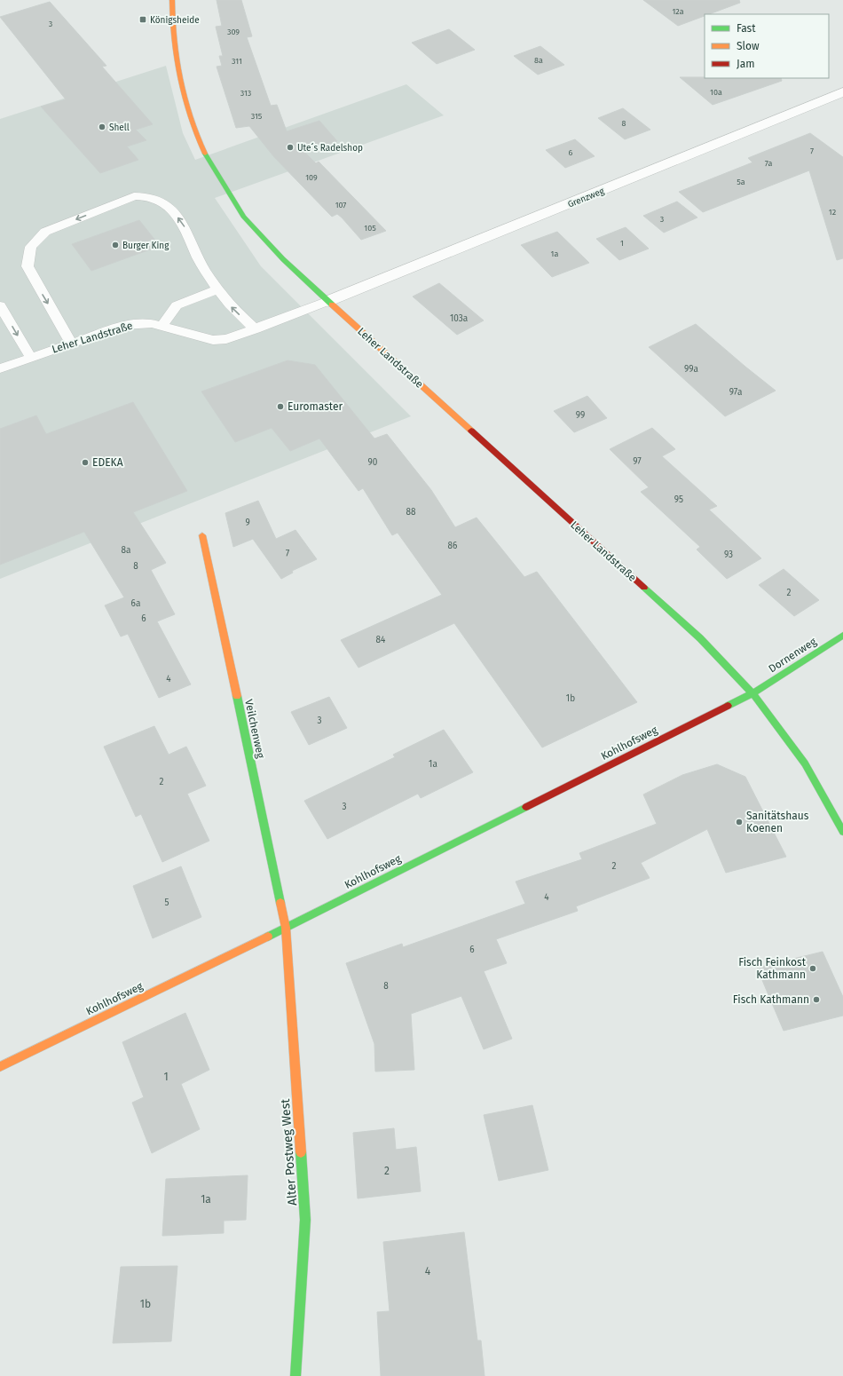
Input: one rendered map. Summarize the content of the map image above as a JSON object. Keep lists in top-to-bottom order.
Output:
{
  "streets": {
    "street": [
      "Grenzweg",
      "Leher Landstraße",
      "Dornenweg",
      "Veilchenweg",
      "Kohlhofsweg",
      "Alter Postweg West"
    ]
  },
  "crossings": [
    ["Grenzweg", "Leher Landstraße"],
    ["Leher Landstraße", "Dornenweg"],
    ["Leher Landstraße", "Kohlhofsweg"],
    ["Dornenweg", "Kohlhofsweg"],
    ["Veilchenweg", "Kohlhofsweg"],
    ["Veilchenweg", "Alter Postweg West"],
    ["Kohlhofsweg", "Alter Postweg West"]
  ],
  "places": {
    "transit": ["Königsheide"],
    "other": [
      "Shell",
      "Ute´s Radelshop",
      "Burger King",
      "Euromaster",
      "EDEKA",
      "Sanitätshaus Koenen",
      "Fisch Feinkost Kathmann",
      "Fisch Kathmann"
    ]
  },
  "house_numbers": [
    "12a",
    "3",
    "309",
    "8a",
    "311",
    "10a",
    "313",
    "315",
    "8",
    "7",
    "6",
    "7a",
    "109",
    "5a",
    "107",
    "12",
    "3",
    "105",
    "1",
    "1a",
    "103a",
    "99a",
    "97a",
    "99",
    "97",
    "90",
    "95",
    "88",
    "9",
    "86",
    "8a",
    "7",
    "93",
    "8",
    "2",
    "6a",
    "6",
    "84",
    "4",
    "1b",
    "3",
    "1a",
    "2",
    "3",
    "2",
    "4",
    "5",
    "6",
    "8",
    "1",
    "2",
    "1a",
    "4",
    "1b"
  ],
  "legend": ["Fast", "Slow", "Jam"]
}
